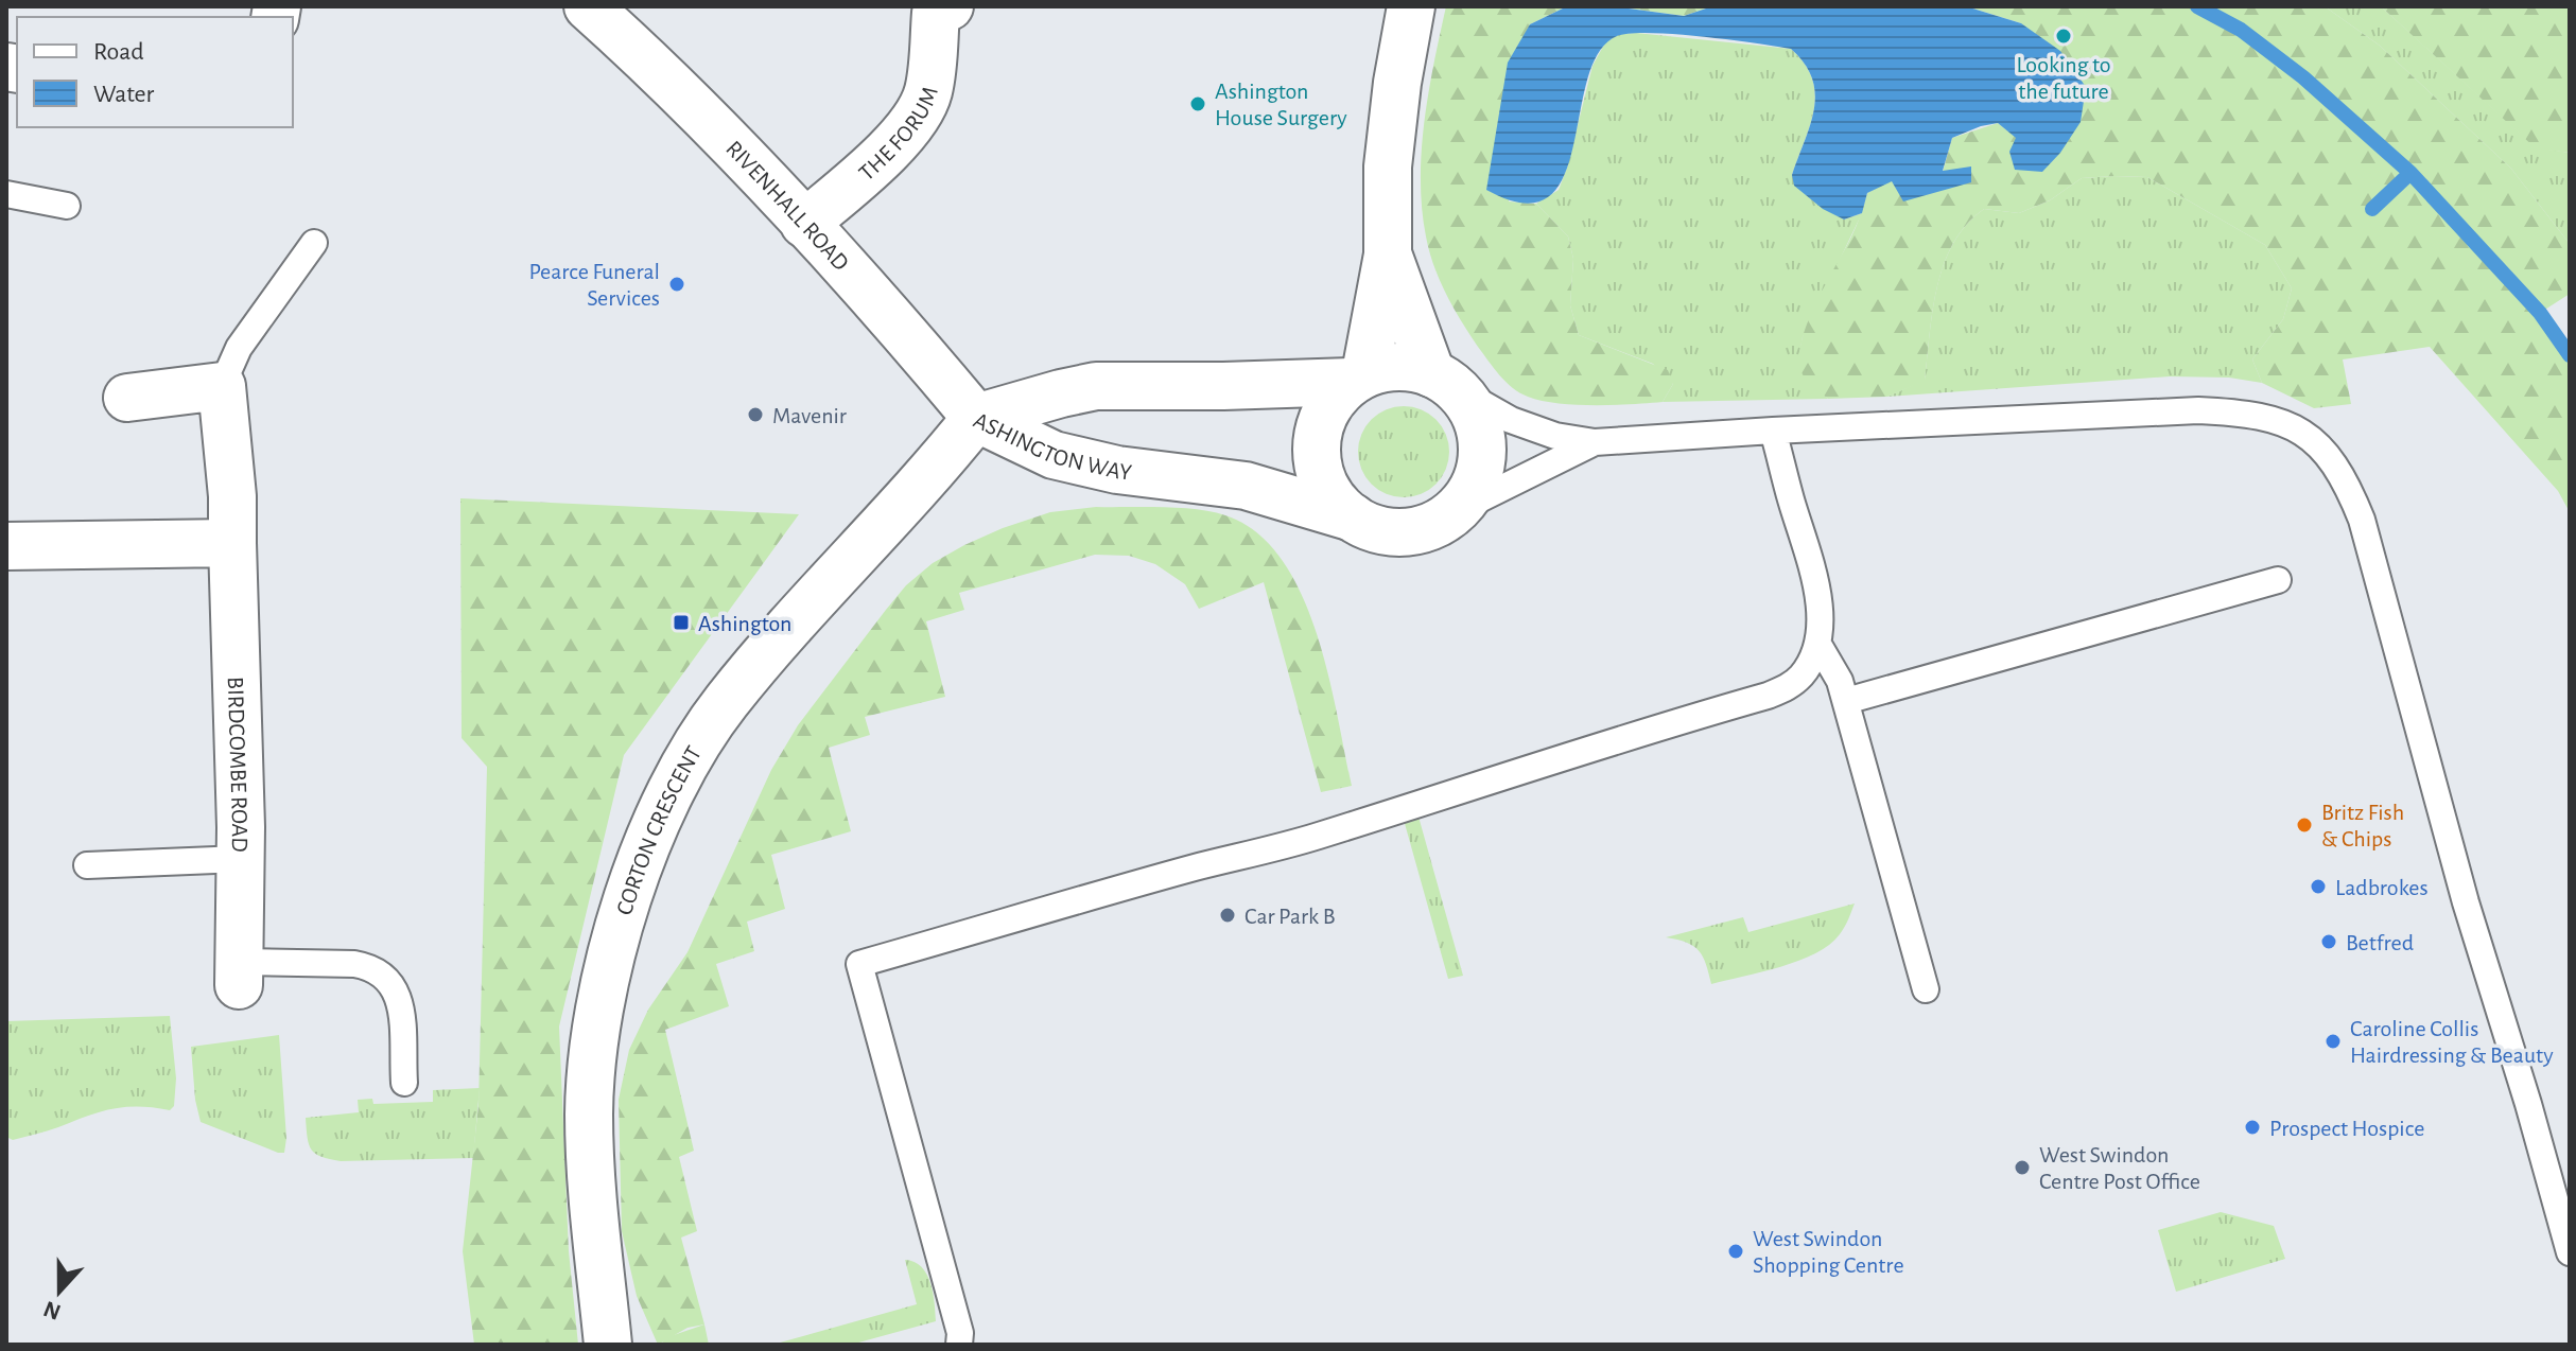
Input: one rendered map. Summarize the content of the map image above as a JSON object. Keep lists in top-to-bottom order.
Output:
{
  "streets": {
    "street": [
      "THE FORUM",
      "RIVENHALL ROAD",
      "ASHINGTON WAY",
      "BIRDCOMBE ROAD",
      "CORTON CRESCENT"
    ]
  },
  "crossings": [
    ["THE FORUM", "RIVENHALL ROAD"],
    ["RIVENHALL ROAD", "ASHINGTON WAY"],
    ["RIVENHALL ROAD", "CORTON CRESCENT"],
    ["ASHINGTON WAY", "CORTON CRESCENT"]
  ],
  "places": {
    "other": [
      "Looking to the future",
      "Ashington House Surgery",
      "Pearce Funeral Services",
      "Mavenir",
      "Britz Fish & Chips",
      "Ladbrokes",
      "Car Park B",
      "Betfred",
      "Caroline Collis Hairdressing & Beauty",
      "Prospect Hospice",
      "West Swindon Centre Post Office",
      "West Swindon Shopping Centre"
    ],
    "transit": ["Ashington"]
  },
  "legend": ["Road", "Water"],
  "north": "bottom"
}
